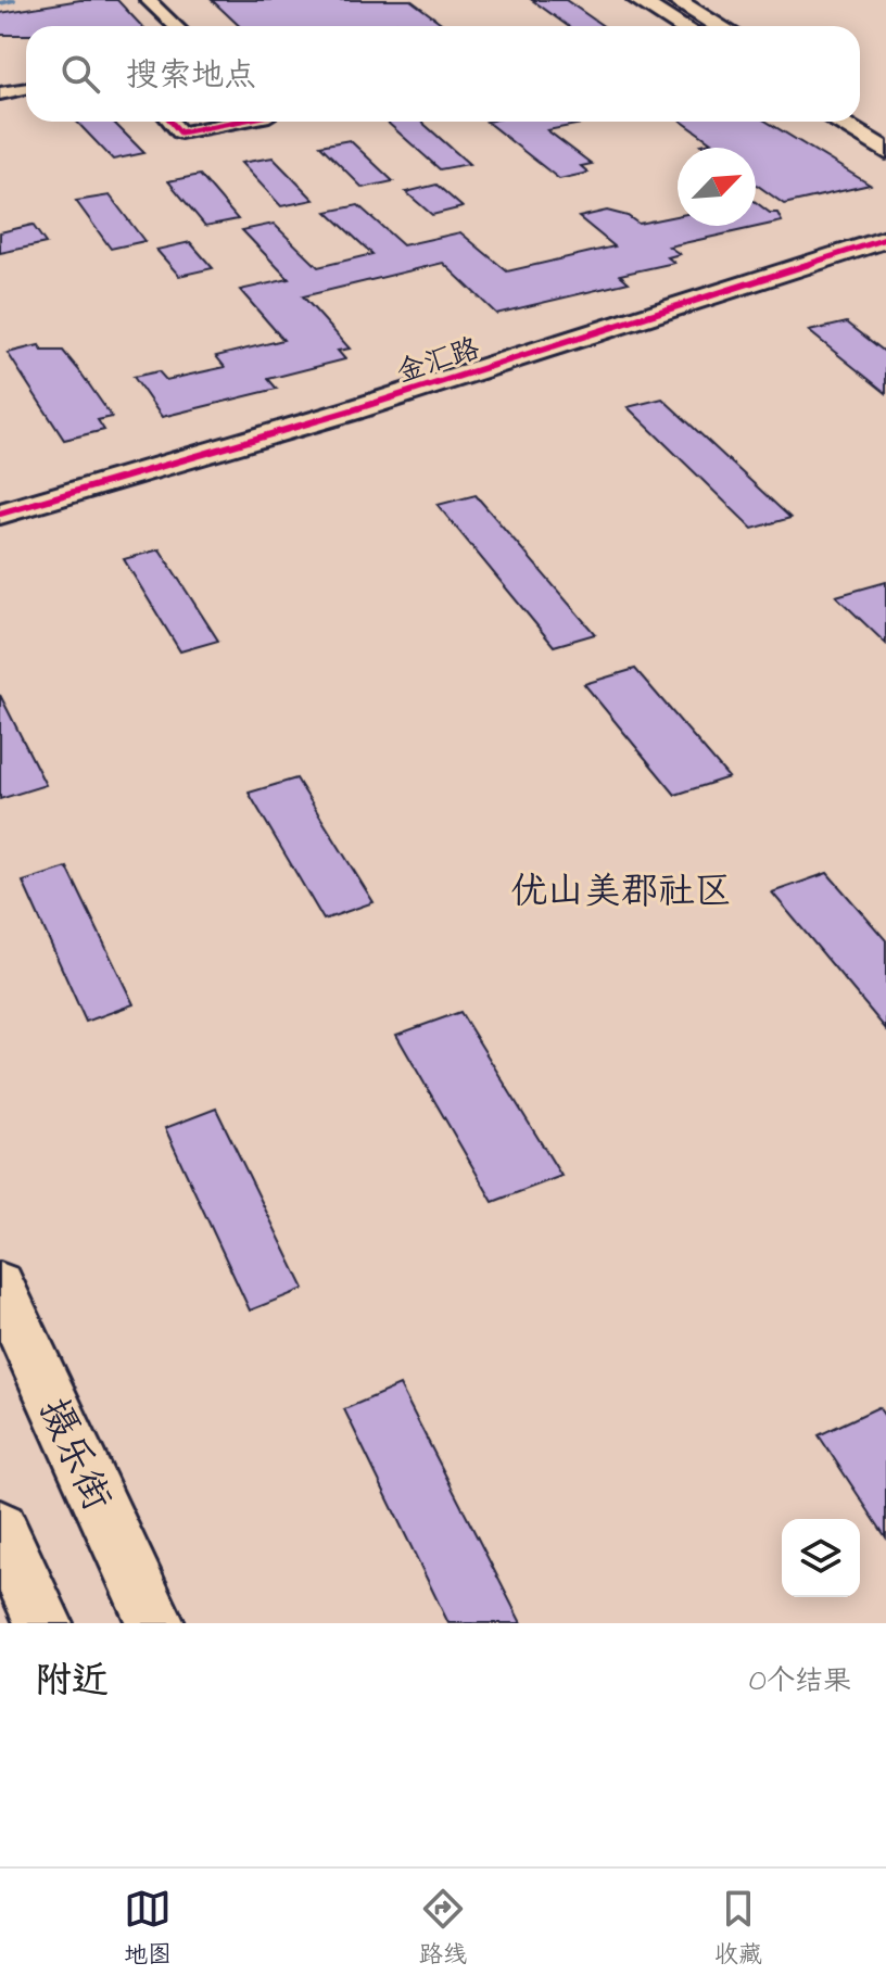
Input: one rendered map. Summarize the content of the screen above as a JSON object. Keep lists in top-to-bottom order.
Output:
{
  "streets": {
    "street": ["金汇路", "摄乐街"]
  },
  "districts": ["优山美郡社区"],
  "north": "top right",
  "page": {
    "search": "搜索地点",
    "heading": ["附近", "0个结果"],
    "nav": ["地图", "路线", "收藏"]
  }
}
